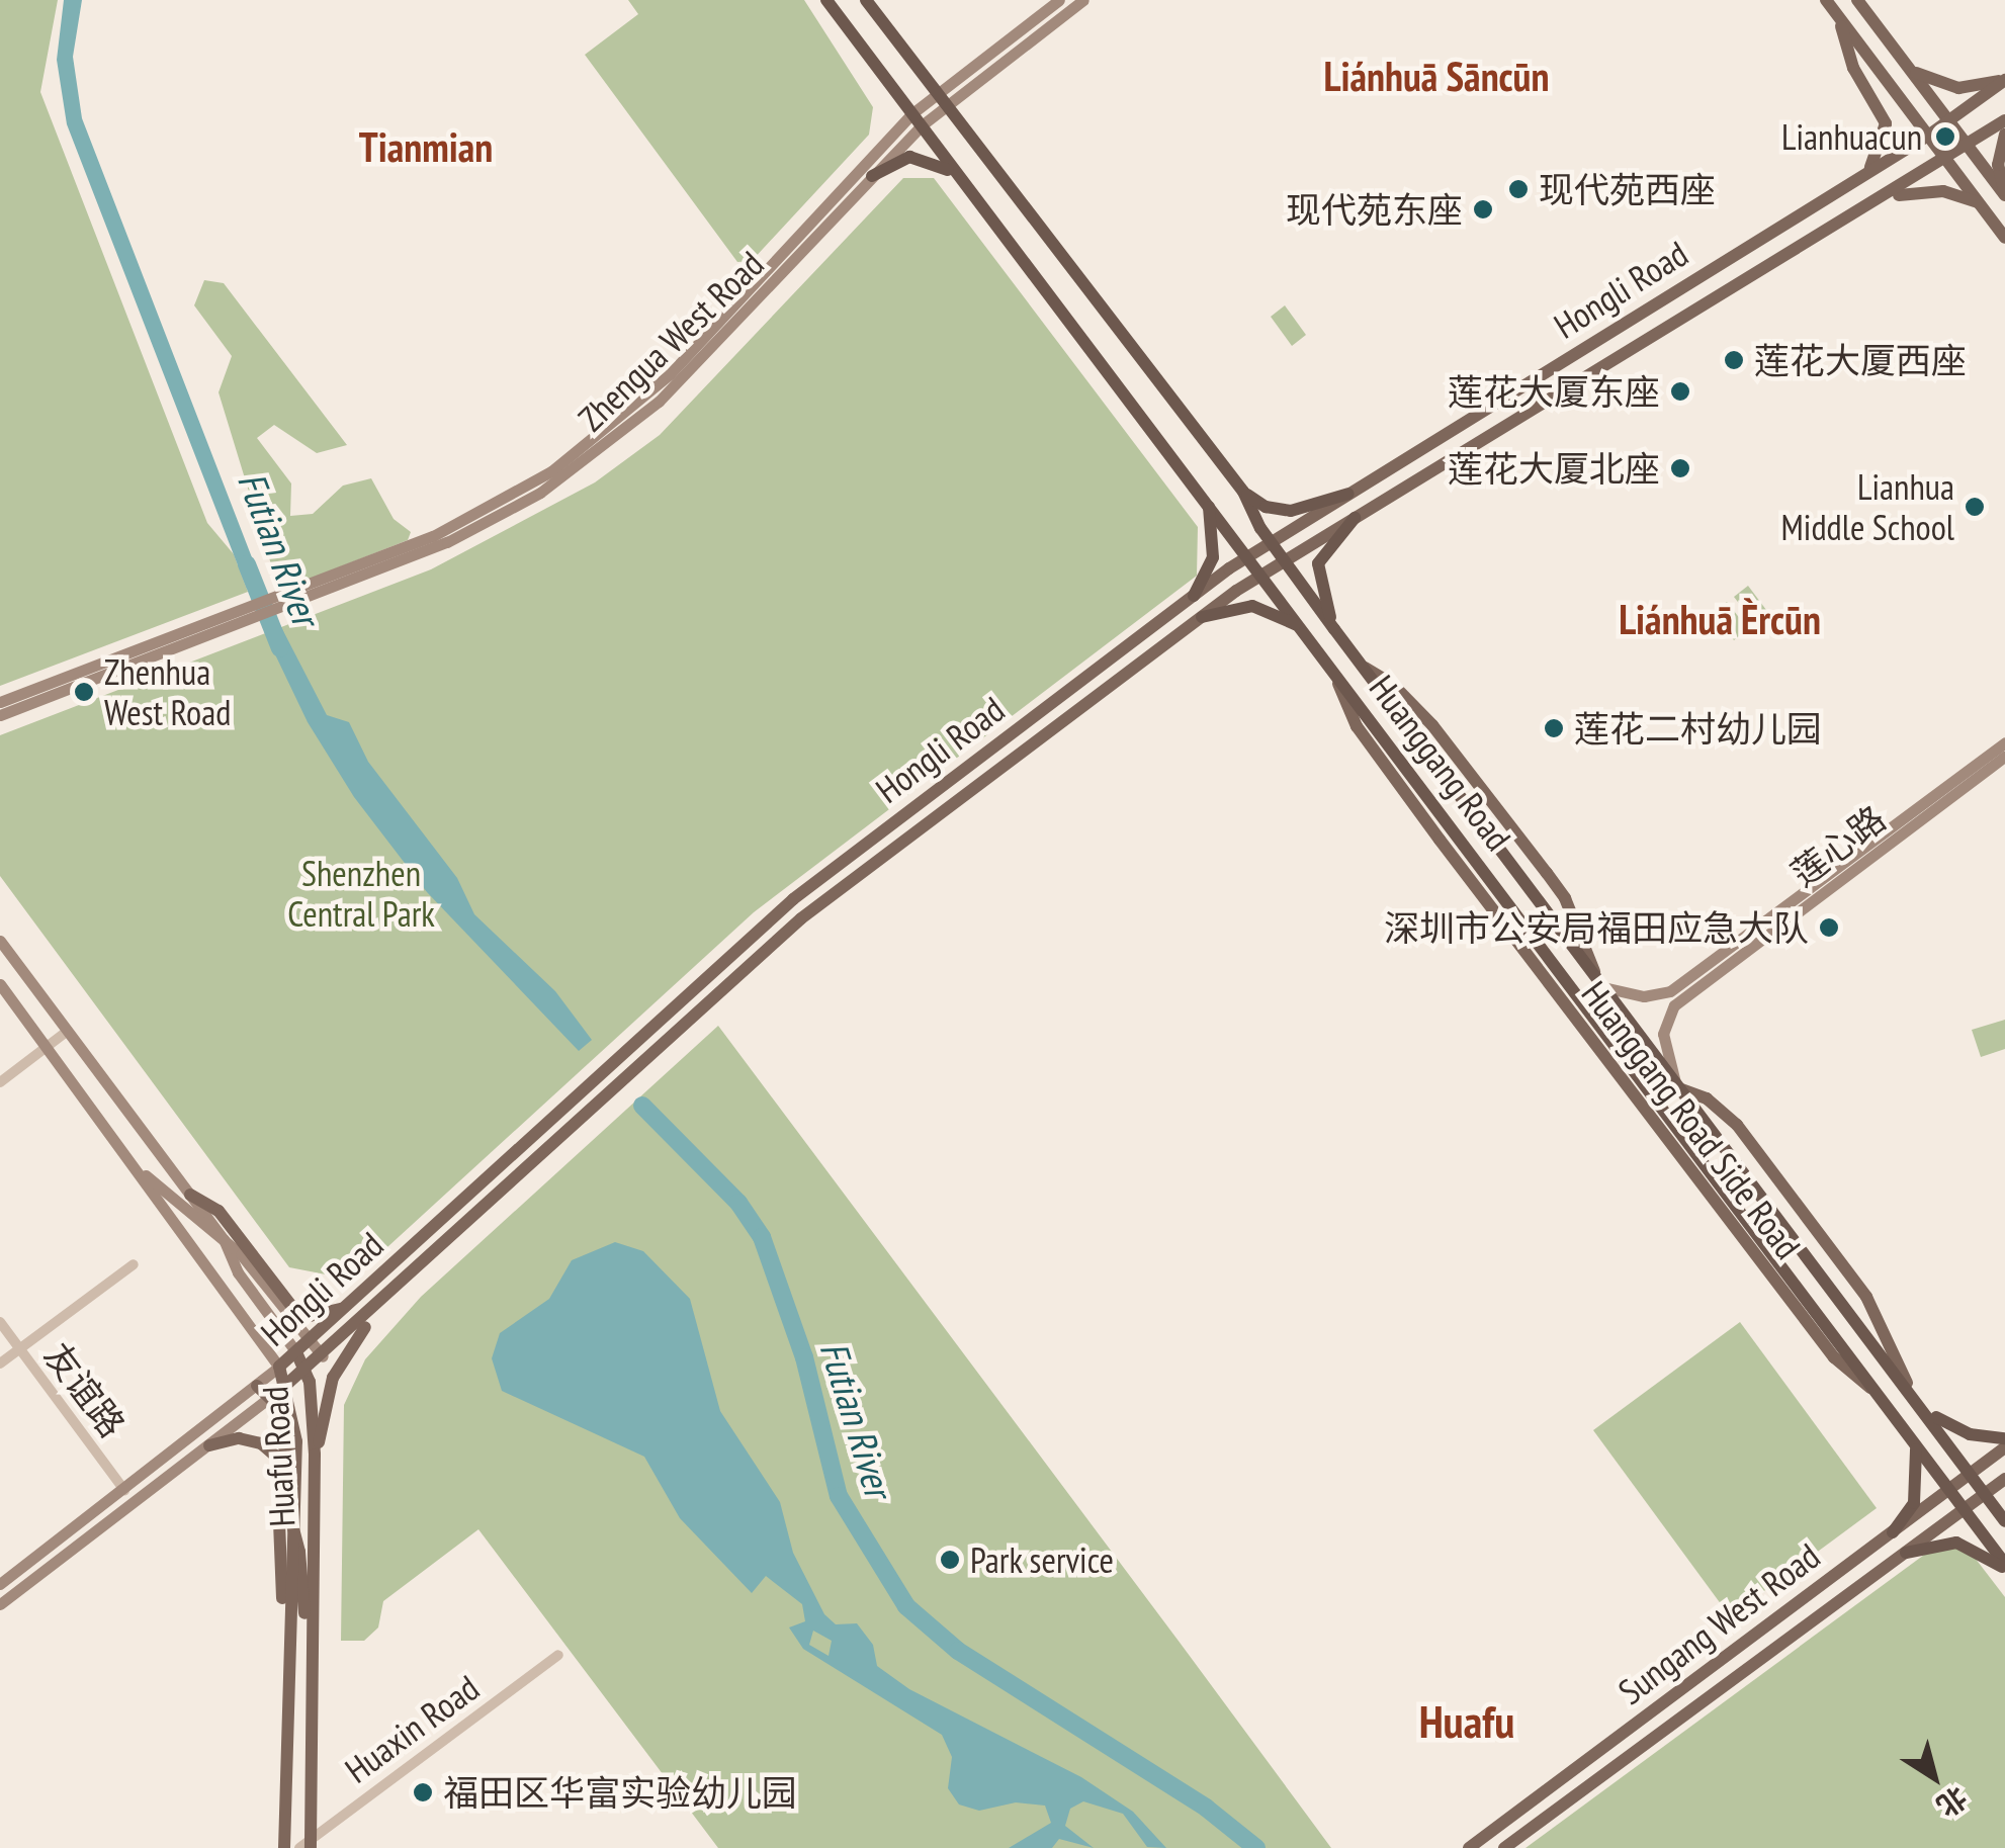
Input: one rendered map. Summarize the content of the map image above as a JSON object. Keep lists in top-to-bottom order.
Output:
{
  "streets": {
    "highway": ["Huanggang Road"],
    "main road": [
      "Hongli Road",
      "Zhengua West Road",
      "莲心路",
      "Huanggang Road Side Road",
      "Huafu Road",
      "Sungang West Road"
    ],
    "street": ["友谊路", "Huaxin Road"]
  },
  "crossings": [
    ["Hongli Road", "Huanggang Road"],
    ["Hongli Road", "友谊路"],
    ["Hongli Road", "Huafu Road"],
    ["Zhengua West Road", "Huanggang Road"],
    ["Huanggang Road", "莲心路"],
    ["Huanggang Road", "Huanggang Road Side Road"],
    ["Huanggang Road", "Sungang West Road"],
    ["莲心路", "Huanggang Road Side Road"],
    ["Huafu Road", "Huaxin Road"]
  ],
  "districts": [
    "Liánhuā Sāncūn",
    "Tianmian",
    "Liánhuā Èrcūn",
    "Huafu"
  ],
  "water": ["Futian River"],
  "parks": ["Shenzhen Central Park"],
  "places": [
    "Lianhuacun",
    "现代苑西座",
    "现代苑东座",
    "莲花大厦西座",
    "莲花大厦东座",
    "莲花大厦北座",
    "Lianhua Middle School",
    "Zhenhua West Road",
    "莲花二村幼儿园",
    "深圳市公安局福田应急大队",
    "Park service",
    "福田区华富实验幼儿园"
  ],
  "north": "bottom right"
}
